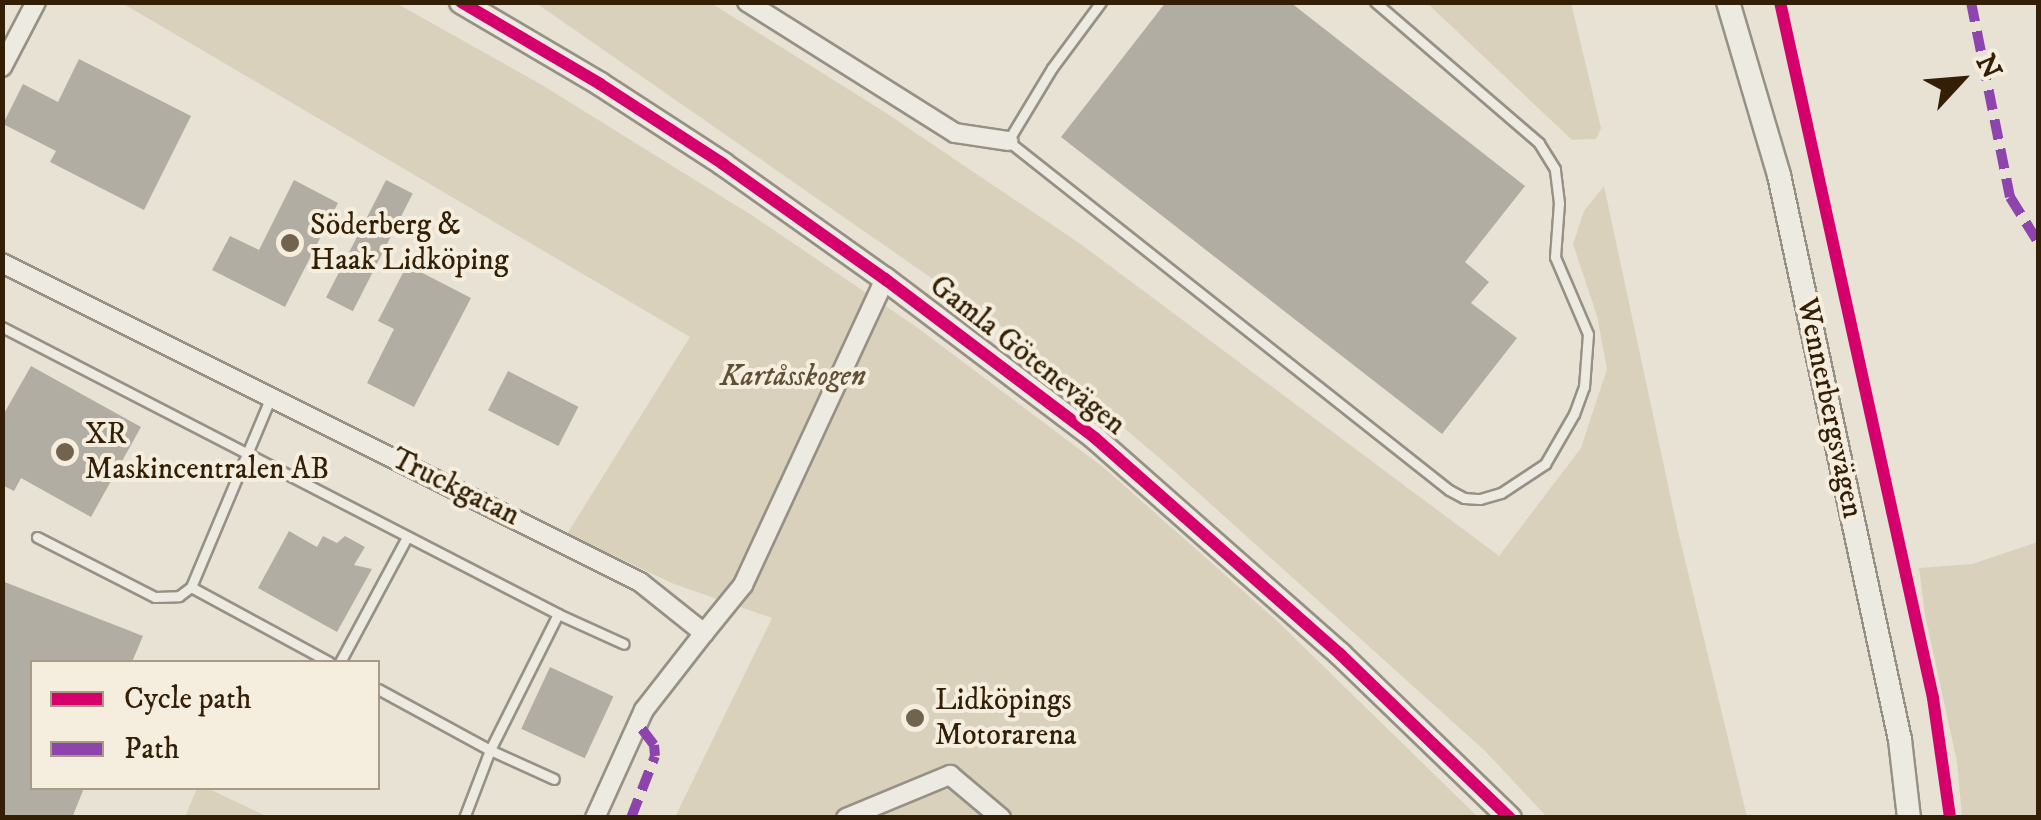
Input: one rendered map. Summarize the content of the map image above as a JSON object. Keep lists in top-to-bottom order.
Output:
{
  "streets": {
    "street": ["Gamla Götenevägen", "Wennerbergsvägen", "Truckgatan"]
  },
  "parks": ["Kartåsskogen"],
  "places": ["Söderberg & Haak Lidköping", "XR Maskincentralen AB", "Lidköpings Motorarena"],
  "legend": ["Cycle path", "Path"],
  "north": "top right"
}
